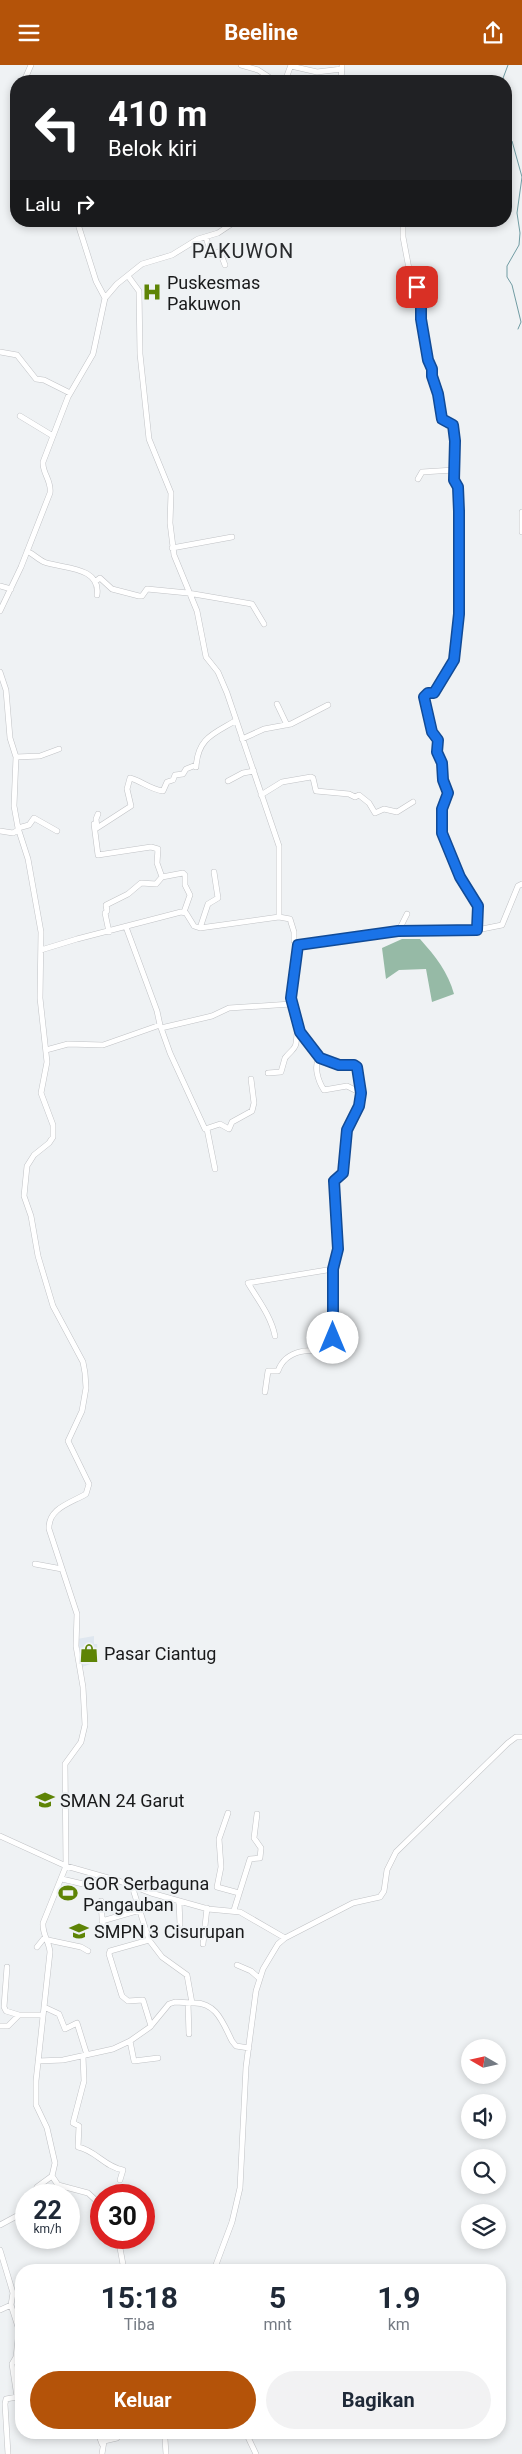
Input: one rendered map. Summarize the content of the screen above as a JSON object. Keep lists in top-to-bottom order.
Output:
{
  "districts": ["PAKUWON"],
  "places": {
    "hospital": ["Puskesmas Pakuwon"],
    "shop": ["Pasar Ciantug"],
    "school or university": ["SMAN 24 Garut", "SMPN 3 Cisurupan"],
    "sports": ["GOR Serbaguna Pangauban"]
  },
  "north": "left",
  "page": {
    "header": "Beeline",
    "turn": ["410 m", "Belok kiri"],
    "then": "Lalu",
    "speed": "22 km/h",
    "limit": "30",
    "eta": [
      "15:18",
      "Tiba",
      "5",
      "mnt",
      "1.9",
      "km"
    ],
    "buttons": ["Keluar", "Bagikan"]
  }
}
